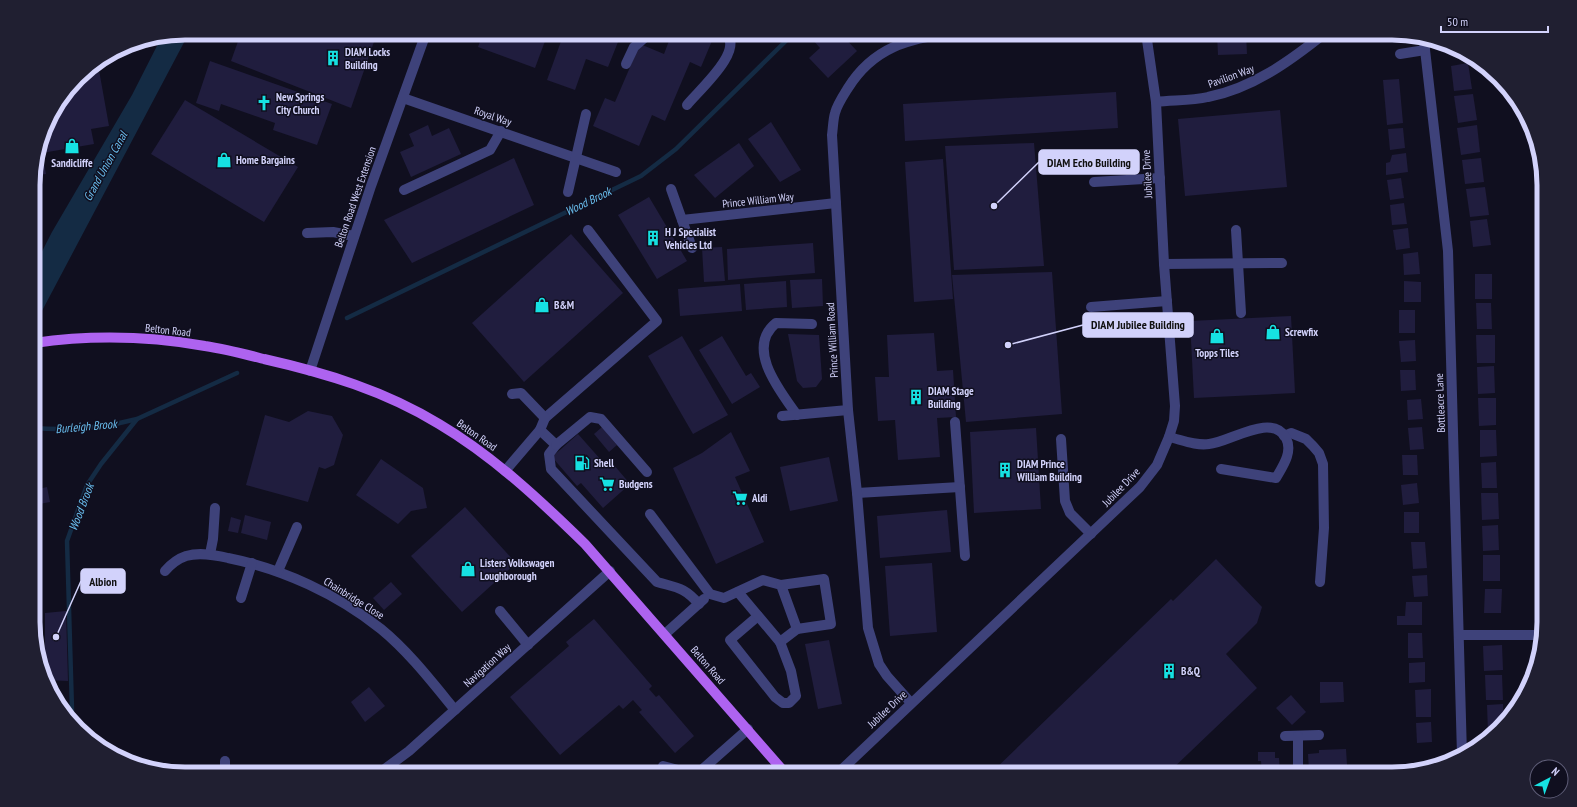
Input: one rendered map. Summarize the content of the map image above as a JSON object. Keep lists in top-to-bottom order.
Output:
{
  "streets": {
    "main road": ["Belton Road"],
    "street": [
      "Pavilion Way",
      "Royal Way",
      "Jubilee Drive",
      "Belton Road West Extension",
      "Prince William Way",
      "Prince William Road",
      "Bottleacre Lane",
      "Chainbridge Close",
      "Navigation Way"
    ]
  },
  "crossings": [
    ["Pavilion Way", "Jubilee Drive"],
    ["Royal Way", "Belton Road West Extension"],
    ["Jubilee Drive", "Prince William Road"],
    ["Belton Road West Extension", "Belton Road"],
    ["Prince William Way", "Prince William Road"],
    ["Belton Road", "Navigation Way"],
    ["Chainbridge Close", "Navigation Way"]
  ],
  "water": ["Grand Union Canal", "Wood Brook", "Burleigh Brook"],
  "places": {
    "building": [
      "DIAM Locks Building",
      "H J Specialist Vehicles Ltd",
      "DIAM Stage Building",
      "DIAM Prince William Building",
      "B&Q"
    ],
    "church": ["New Springs City Church"],
    "shop": [
      "Sandicliffe",
      "Home Bargains",
      "B&M",
      "Screwfix",
      "Topps Tiles",
      "Listers Volkswagen Loughborough"
    ],
    "other": ["DIAM Echo Building", "DIAM Jubilee Building", "Albion"],
    "fuel station": ["Shell"],
    "supermarket": ["Budgens", "Aldi"]
  },
  "scale_bar": "50 m",
  "north": "top right"
}
